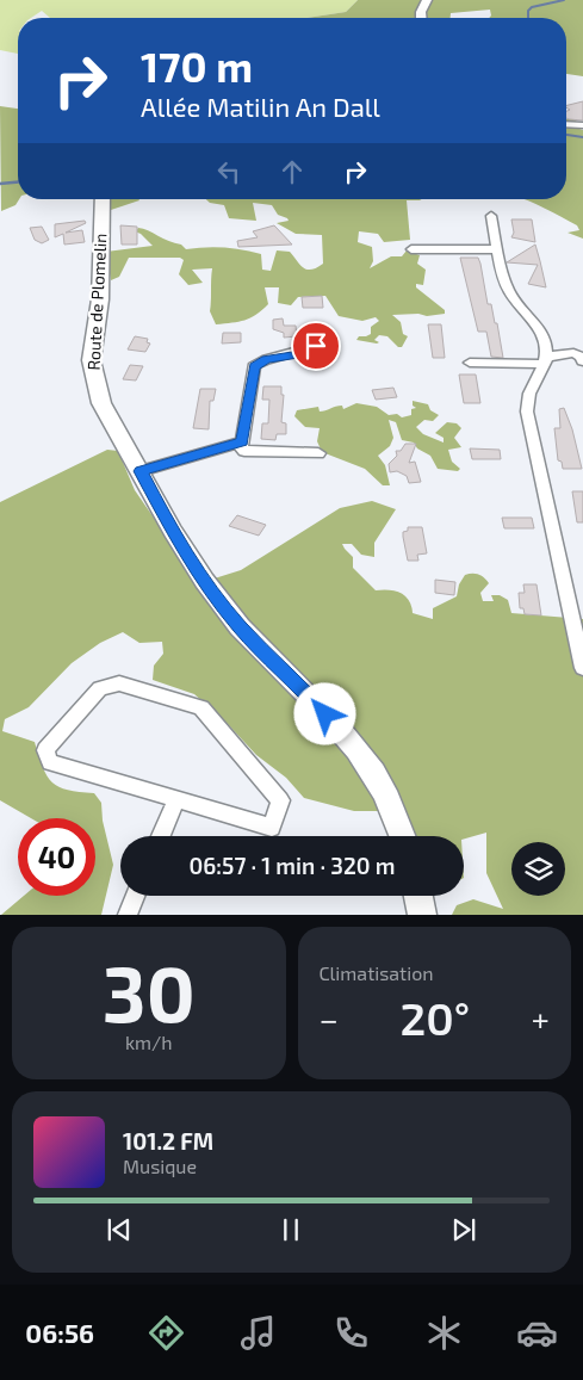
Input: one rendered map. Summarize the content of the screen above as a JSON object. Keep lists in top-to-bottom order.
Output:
{
  "streets": {
    "street": ["Route de Plomelin"]
  },
  "page": {
    "turn": ["170 m", "Allée Matilin An Dall"],
    "limit": "40",
    "trip": "06:57 · 1 min · 320 m",
    "tile": [
      ["30", "km/h"],
      "Climatisation"
    ],
    "heat": ["−", "20°", "+"],
    "song": ["101.2 FM", "Musique"],
    "tabs": "06:56"
  }
}
